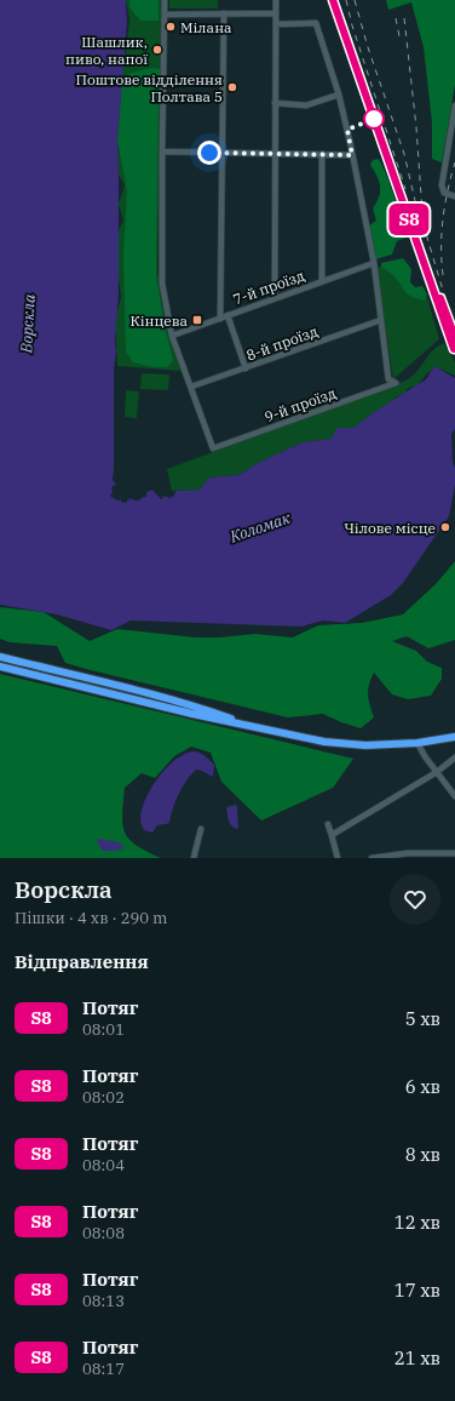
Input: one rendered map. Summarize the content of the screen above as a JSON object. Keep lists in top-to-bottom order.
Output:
{
  "streets": {
    "street": ["7-й проїзд", "8-й проїзд", "9-й проїзд"]
  },
  "crossings": [
    ["8-й проїзд", "9-й проїзд"]
  ],
  "water": ["Ворскла", "Коломак"],
  "places": {
    "other": [
      "Мілана",
      "Шашлик, пиво, напої",
      "Поштове відділення Полтава 5",
      "Чілове місце"
    ],
    "transit": ["Кінцева"]
  },
  "page": {
    "on_map": "S8",
    "heading": [
      ["Ворскла", "Пішки · 4 хв · 290 m"],
      "Відправлення"
    ],
    "list": [
      {
        "mark": "S8",
        "name": "Потяг",
        "note": "08:01",
        "value": "5 хв"
      },
      {
        "mark": "S8",
        "name": "Потяг",
        "note": "08:02",
        "value": "6 хв"
      },
      {
        "mark": "S8",
        "name": "Потяг",
        "note": "08:04",
        "value": "8 хв"
      },
      {
        "mark": "S8",
        "name": "Потяг",
        "note": "08:08",
        "value": "12 хв"
      },
      {
        "mark": "S8",
        "name": "Потяг",
        "note": "08:13",
        "value": "17 хв"
      },
      {
        "mark": "S8",
        "name": "Потяг",
        "note": "08:17",
        "value": "21 хв"
      }
    ]
  }
}
